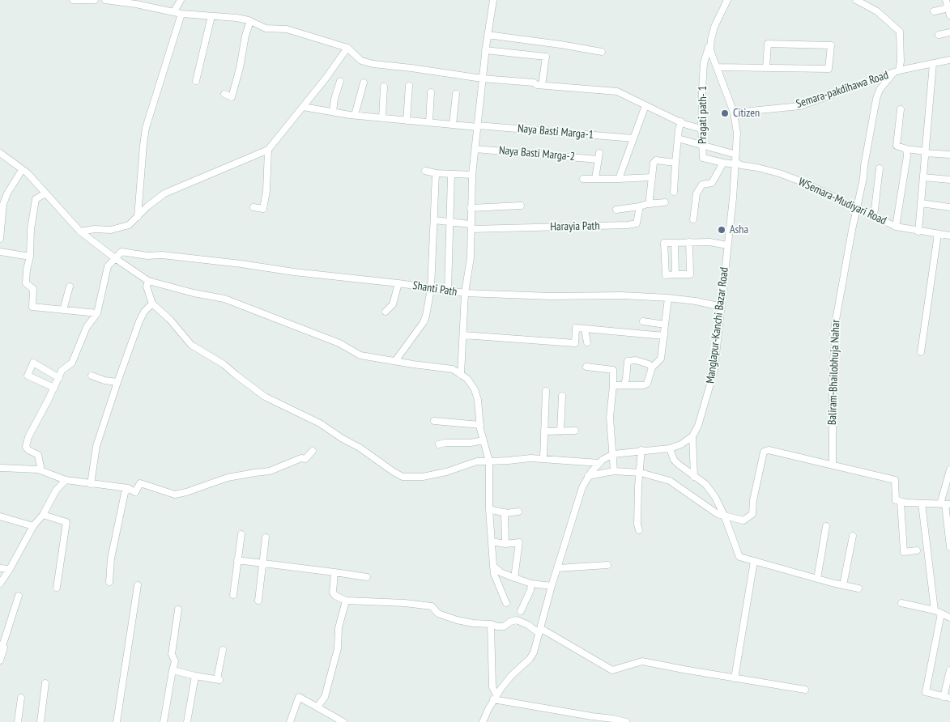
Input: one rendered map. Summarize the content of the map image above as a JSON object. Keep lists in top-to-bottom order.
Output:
{
  "streets": {
    "street": [
      "Semara-pakdihawa Road",
      "Pragati path- 1",
      "Naya Basti Marga-1",
      "Naya Basti Marga-2",
      "WSemara-Mudiyari Road",
      "Harayia Path",
      "Shanti Path",
      "Manglapur-Kanchi Bazar Road",
      "Baliram-Bhailobhuja Nahar"
    ]
  },
  "crossings": [
    ["Semara-pakdihawa Road", "Manglapur-Kanchi Bazar Road"],
    ["Semara-pakdihawa Road", "Baliram-Bhailobhuja Nahar"],
    ["Pragati path- 1", "WSemara-Mudiyari Road"],
    ["Pragati path- 1", "Manglapur-Kanchi Bazar Road"],
    ["Naya Basti Marga-1", "Shanti Path"],
    ["Naya Basti Marga-2", "Shanti Path"],
    ["WSemara-Mudiyari Road", "Manglapur-Kanchi Bazar Road"],
    ["WSemara-Mudiyari Road", "Baliram-Bhailobhuja Nahar"],
    ["Harayia Path", "Shanti Path"]
  ],
  "places": ["Citizen", "Asha"]
}
